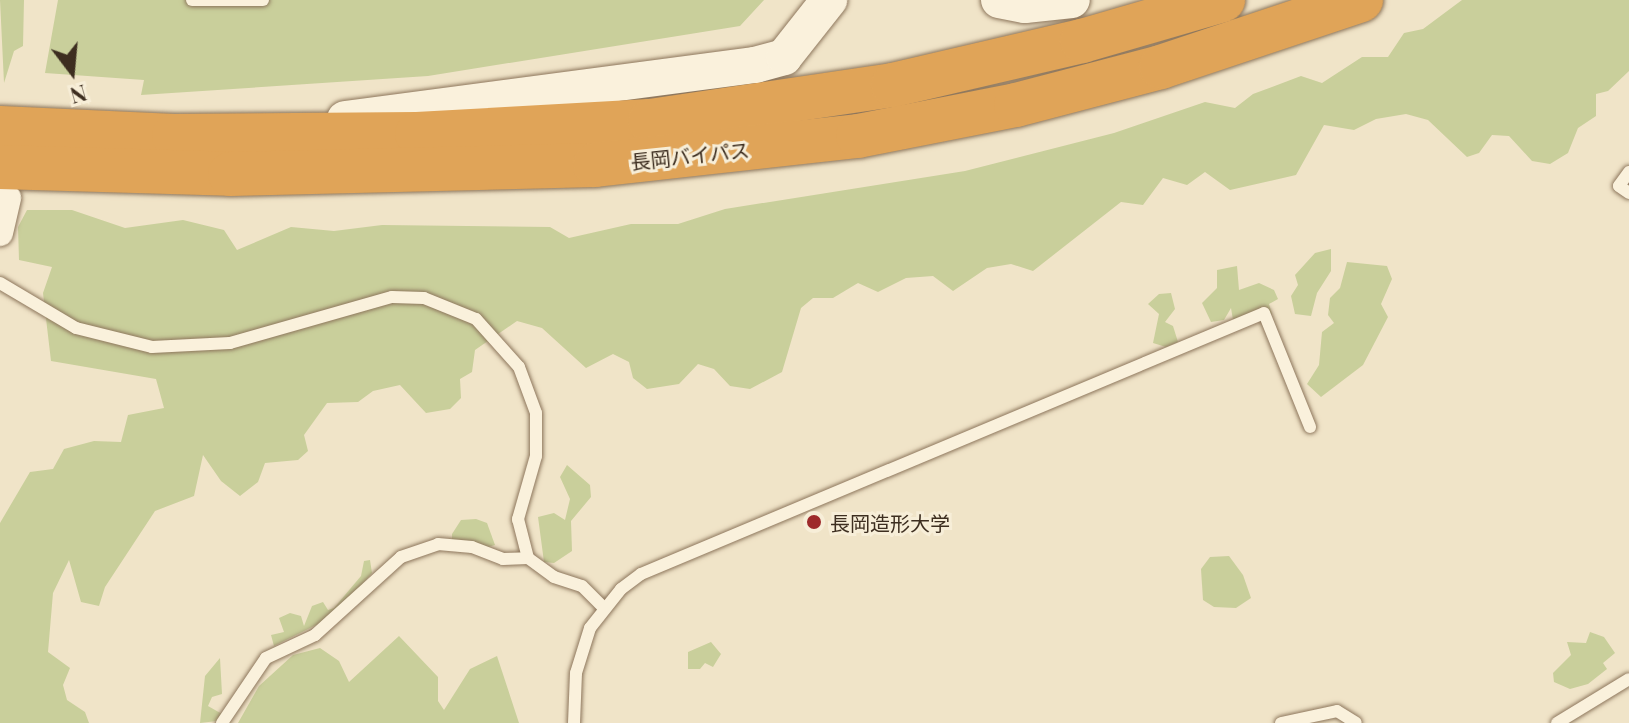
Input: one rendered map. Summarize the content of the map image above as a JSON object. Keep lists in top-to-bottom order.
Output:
{
  "streets": {
    "highway": ["長岡バイパス"]
  },
  "places": ["長岡造形大学"],
  "north": "bottom"
}
